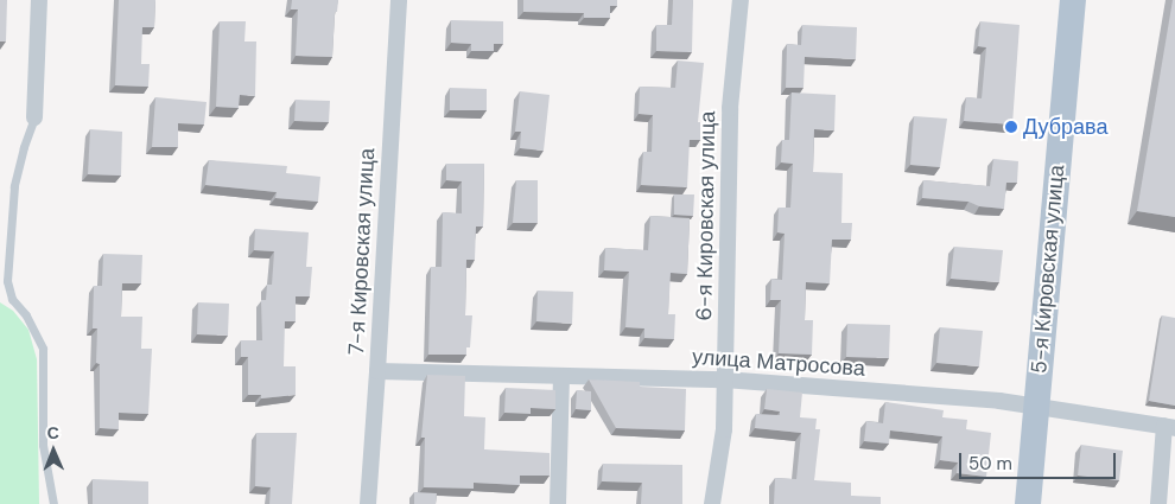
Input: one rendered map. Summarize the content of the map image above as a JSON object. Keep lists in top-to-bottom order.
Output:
{
  "streets": {
    "main road": ["5-я Кировская улица"],
    "street": ["6-я Кировская улица", "7-я Кировская улица", "улица Матросова"]
  },
  "crossings": [
    ["6-я Кировская улица", "улица Матросова"],
    ["7-я Кировская улица", "улица Матросова"],
    ["5-я Кировская улица", "улица Матросова"]
  ],
  "places": ["Дубрава"],
  "scale_bar": "50 m",
  "north": "top"
}
